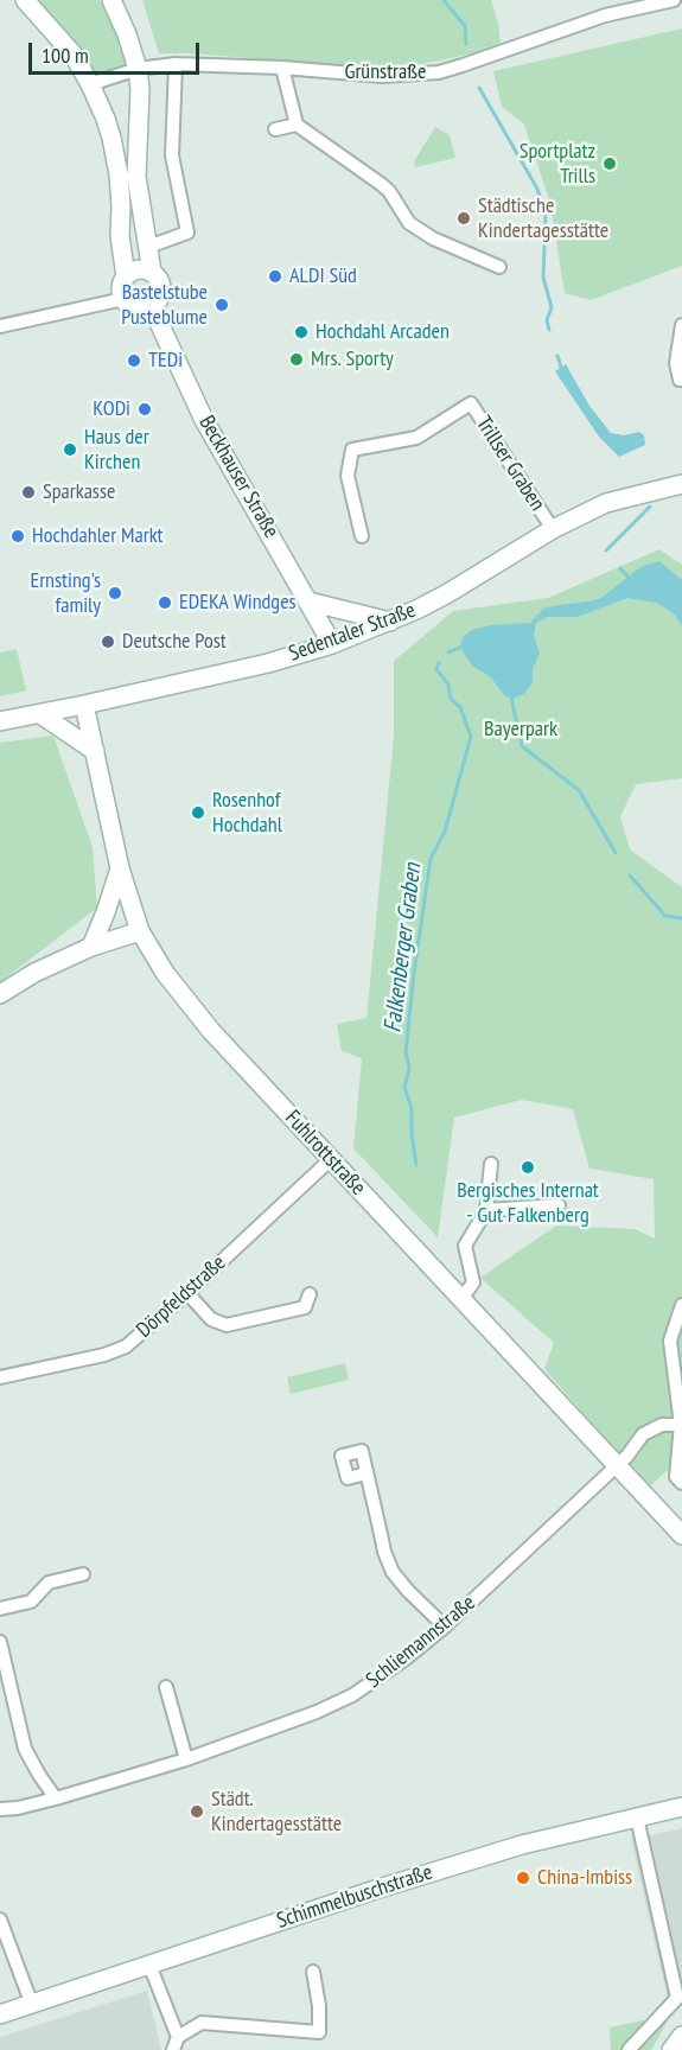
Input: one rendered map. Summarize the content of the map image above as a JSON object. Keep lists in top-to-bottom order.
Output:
{
  "streets": {
    "street": [
      "Grünstraße",
      "Trillser Graben",
      "Beckhauser Straße",
      "Sedentaler Straße",
      "Fuhlrottstraße",
      "Dörpfeldstraße",
      "Schliemannstraße",
      "Schimmelbuschstraße"
    ]
  },
  "crossings": [
    ["Trillser Graben", "Sedentaler Straße"],
    ["Beckhauser Straße", "Sedentaler Straße"],
    ["Sedentaler Straße", "Fuhlrottstraße"],
    ["Fuhlrottstraße", "Dörpfeldstraße"],
    ["Fuhlrottstraße", "Schliemannstraße"]
  ],
  "water": ["Falkenberger Graben"],
  "parks": ["Bayerpark"],
  "places": [
    "Sportplatz Trills",
    "Städtische Kindertagesstätte",
    "ALDI Süd",
    "Bastelstube Pusteblume",
    "Hochdahl Arcaden",
    "Mrs. Sporty",
    "TEDi",
    "KODi",
    "Haus der Kirchen",
    "Sparkasse",
    "Hochdahler Markt",
    "Ernsting's family",
    "EDEKA Windges",
    "Deutsche Post",
    "Rosenhof Hochdahl",
    "Bergisches Internat - Gut Falkenberg",
    "Städt. Kindertagesstätte",
    "China-Imbiss"
  ],
  "scale_bar": "100 m"
}
